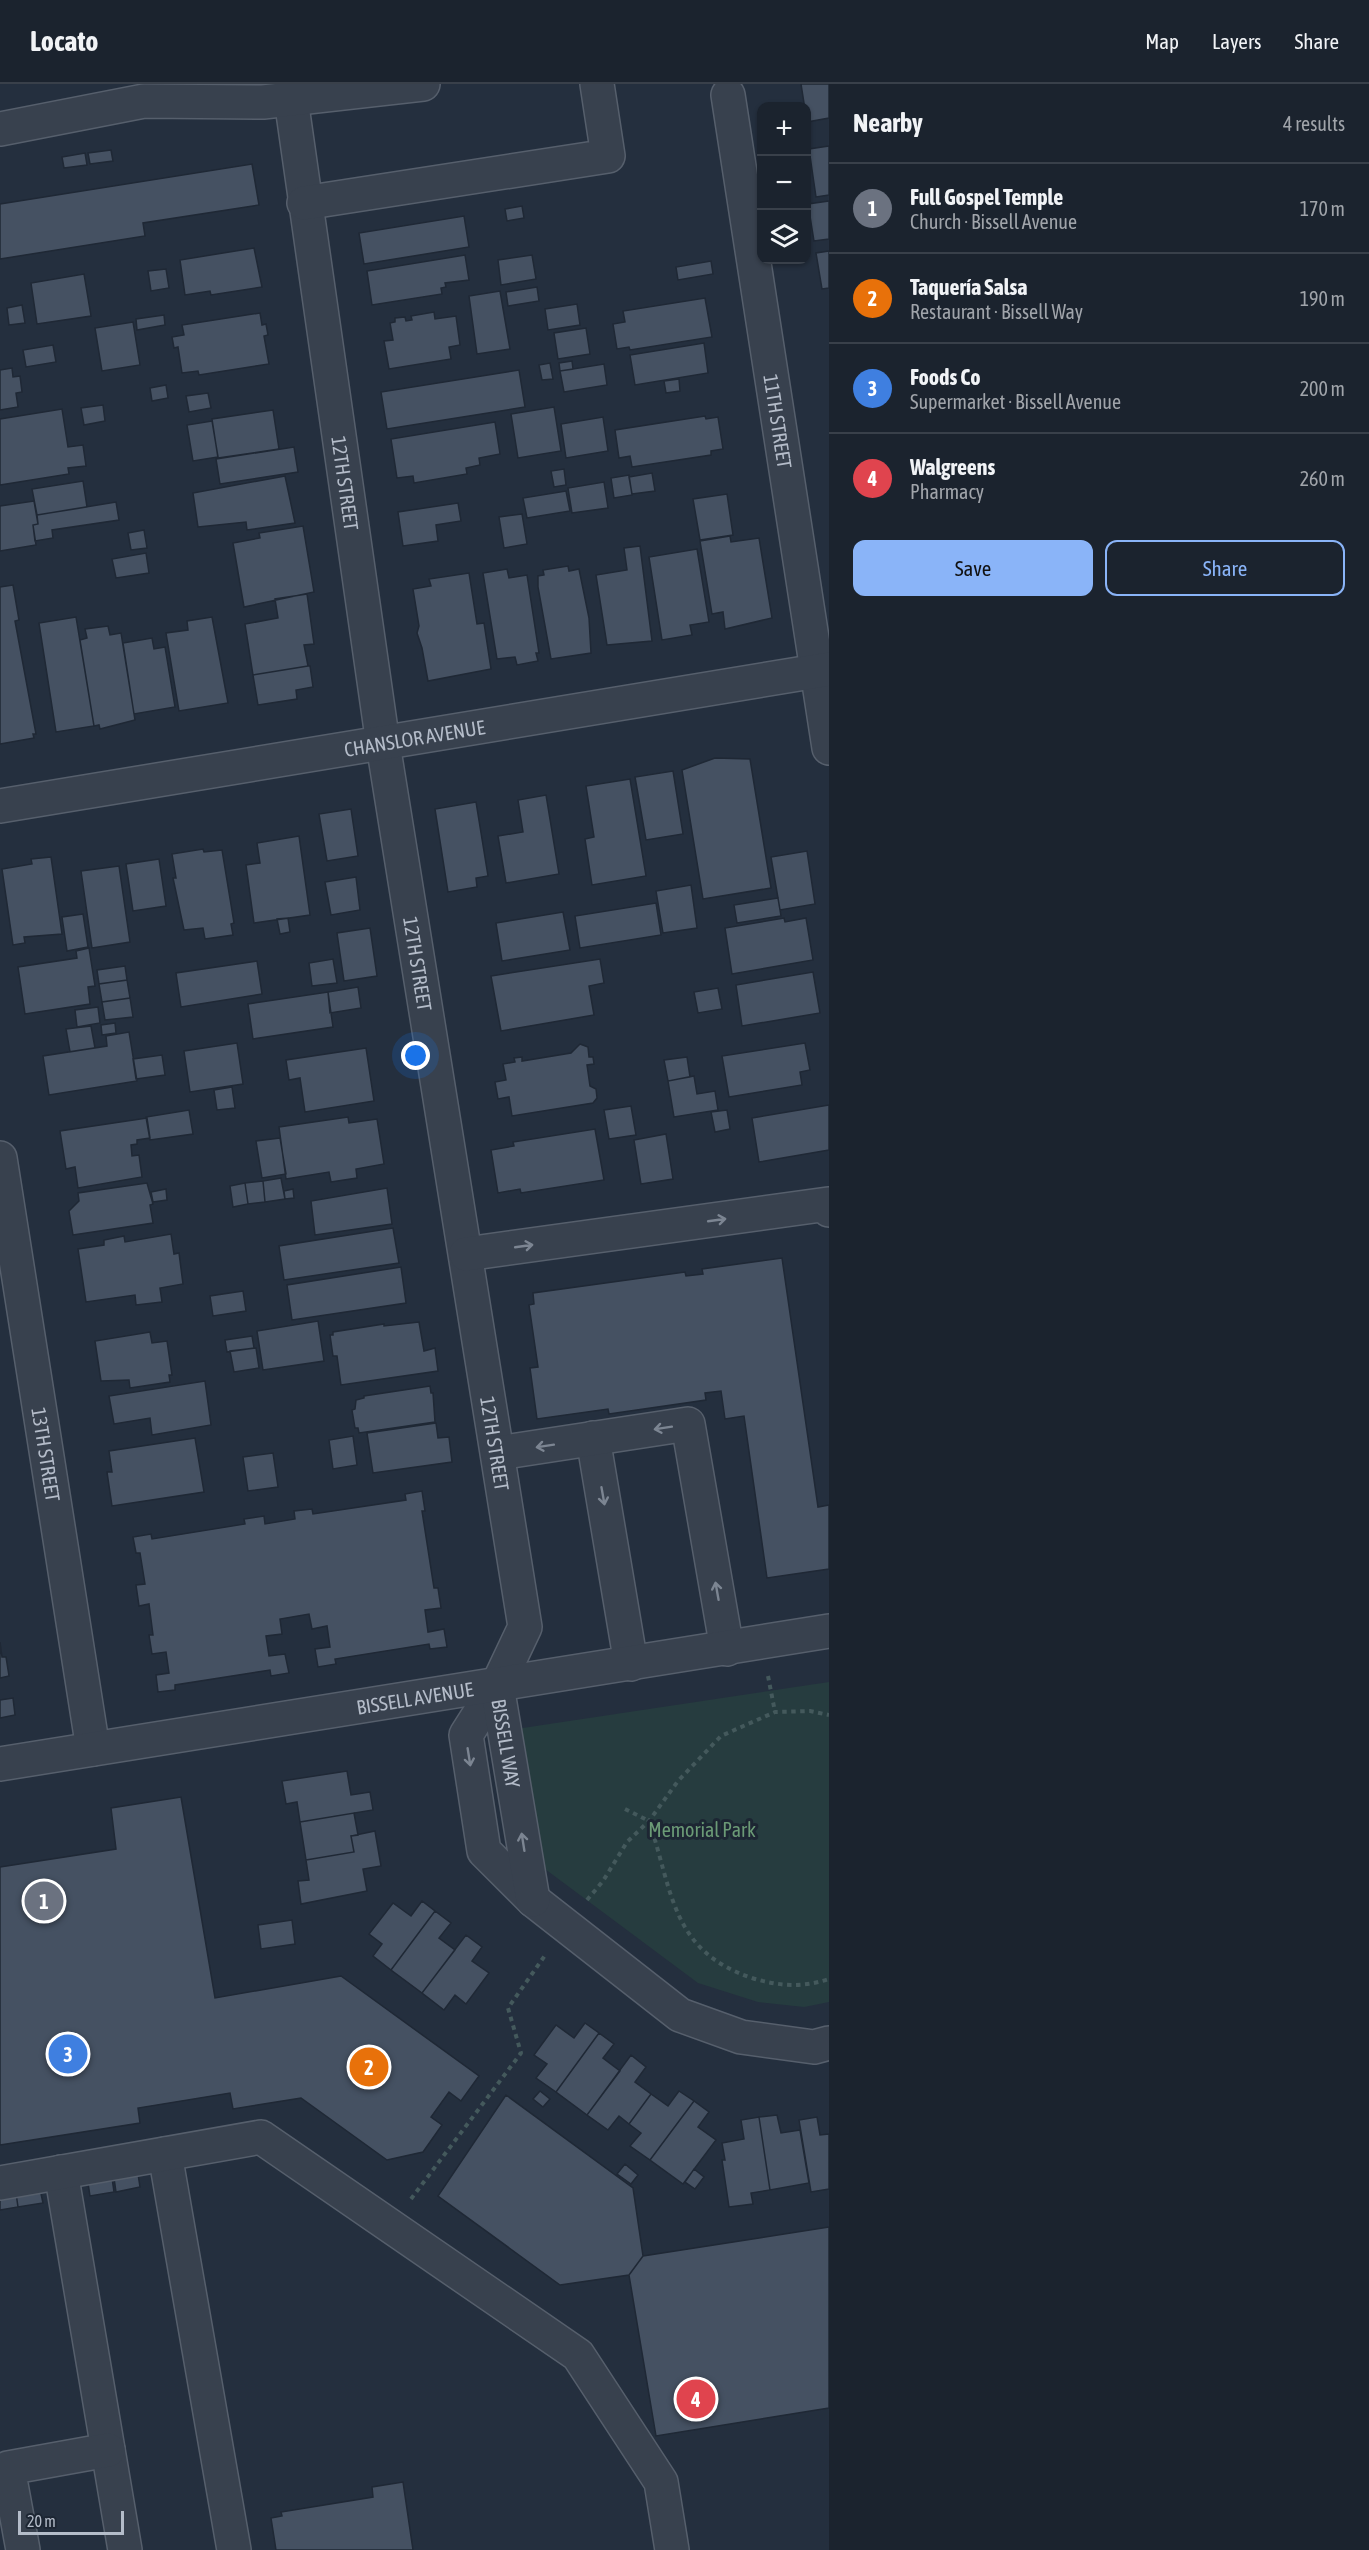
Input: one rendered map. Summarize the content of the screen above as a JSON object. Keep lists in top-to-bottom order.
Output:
{
  "streets": {
    "street": [
      "11TH STREET",
      "12TH STREET",
      "CHANSLOR AVENUE",
      "13TH STREET",
      "BISSELL AVENUE",
      "BISSELL WAY"
    ]
  },
  "crossings": [
    ["11TH STREET", "CHANSLOR AVENUE"],
    ["12TH STREET", "CHANSLOR AVENUE"],
    ["12TH STREET", "BISSELL AVENUE"],
    ["12TH STREET", "BISSELL WAY"],
    ["13TH STREET", "BISSELL AVENUE"],
    ["BISSELL AVENUE", "BISSELL WAY"]
  ],
  "parks": ["Memorial Park"],
  "scale_bar": "20 m",
  "page": {
    "header": "Locato",
    "nav": ["Map", "Layers", "Share"],
    "heading": ["Nearby", "4 results"],
    "map_buttons": ["+", "−"],
    "list": [
      {
        "mark": "1",
        "name": "Full Gospel Temple",
        "note": "Church · Bissell Avenue",
        "value": "170 m"
      },
      {
        "mark": "2",
        "name": "Taquería Salsa",
        "note": "Restaurant · Bissell Way",
        "value": "190 m"
      },
      {
        "mark": "3",
        "name": "Foods Co",
        "note": "Supermarket · Bissell Avenue",
        "value": "200 m"
      },
      {
        "mark": "4",
        "name": "Walgreens",
        "note": "Pharmacy",
        "value": "260 m"
      }
    ],
    "buttons": ["Save", "Share"],
    "pins": [
      "1",
      "3",
      "2",
      "4"
    ],
    "scale": "20 m"
  }
}
